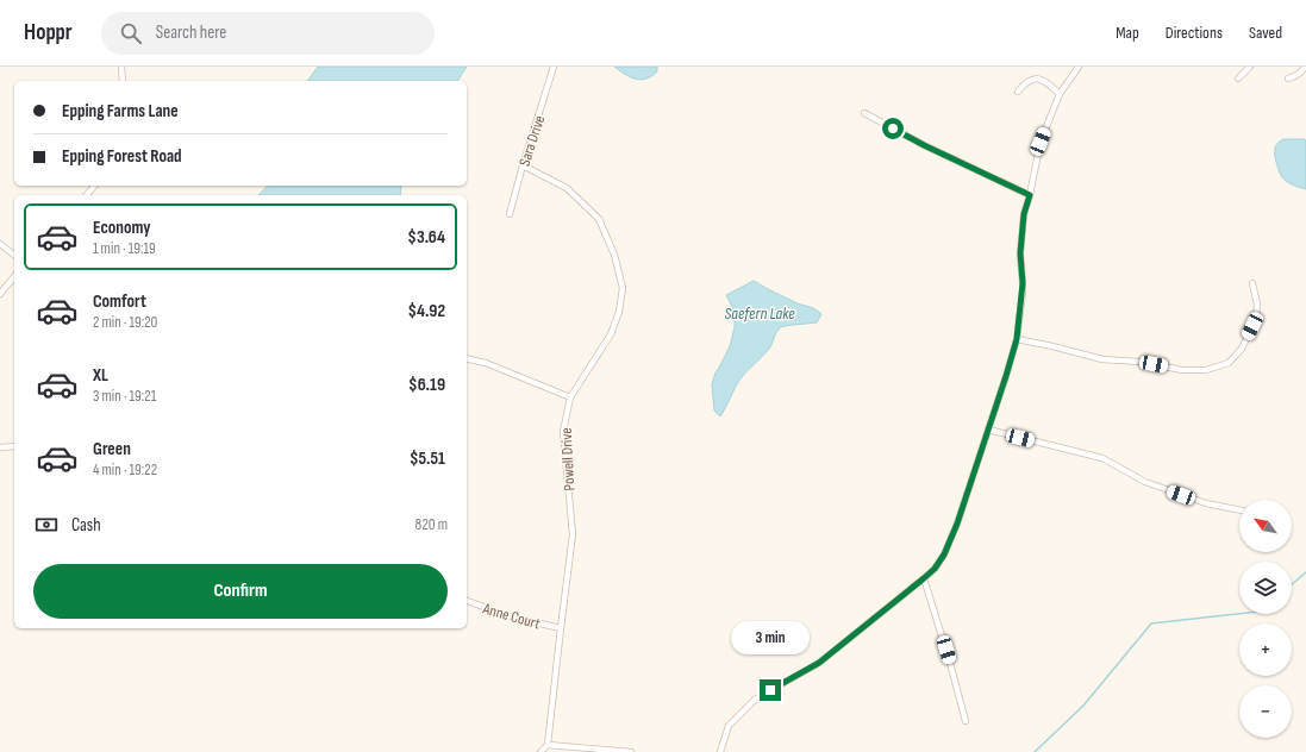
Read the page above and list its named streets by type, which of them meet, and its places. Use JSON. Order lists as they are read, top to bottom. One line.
{"streets":{"street":["Sara Drive","Powell Drive","Anne Court"]},"crossings":[["Sara Drive","Powell Drive"],["Powell Drive","Anne Court"]],"water":["Saefern Lake"],"north":"top left","page":{"header":"Hoppr","search":"Search here","nav":["Map","Directions","Saved"],"banner":["Epping Farms Lane","Epping Forest Road"],"list":[{"name":"Economy","note":"1 min · 19:19","value":"$3.64"},{"name":"Comfort","note":"2 min · 19:20","value":"$4.92"},{"name":"XL","note":"3 min · 19:21","value":"$6.19"},{"name":"Green","note":"4 min · 19:22","value":"$5.51"}],"pay":["Cash","820 m"],"map_buttons":["+","−"],"buttons":"Confirm","bubble":"3 min"}}
